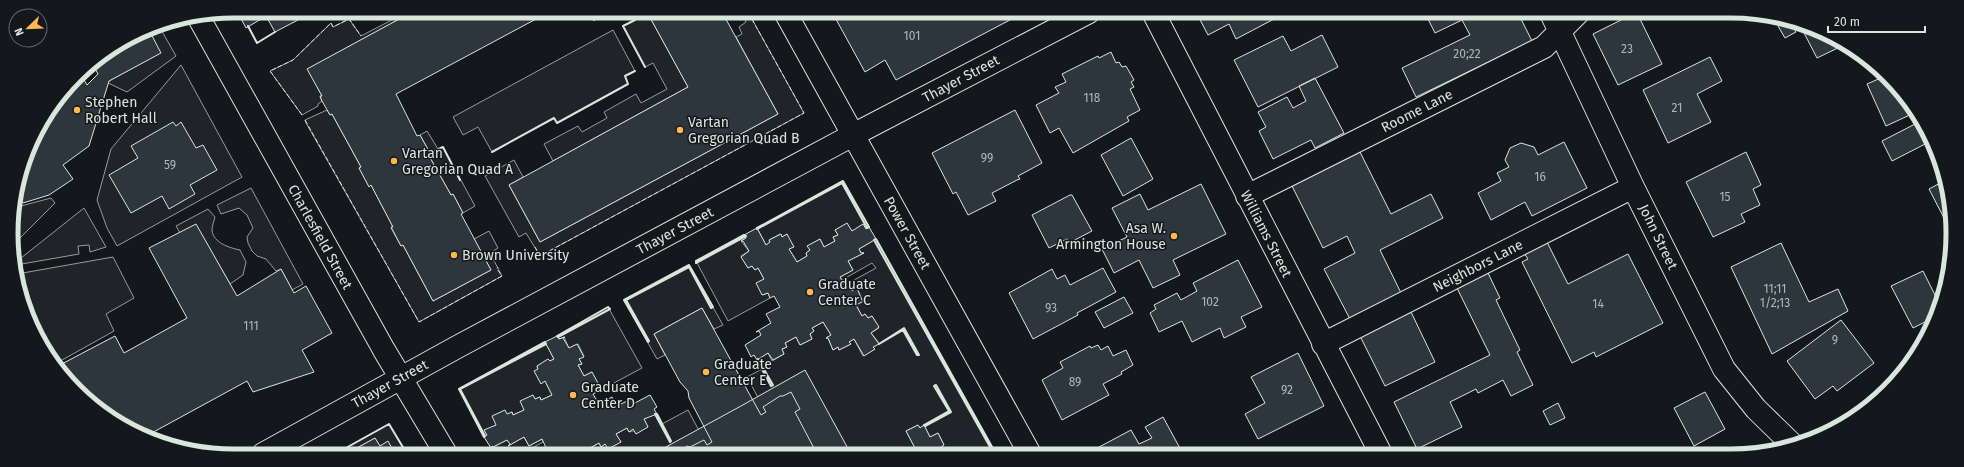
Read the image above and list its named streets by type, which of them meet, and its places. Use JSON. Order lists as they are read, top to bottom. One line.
{"streets":{"street":["Thayer Street","Roome Lane","Power Street","Williams Street","Charlesfield Street","John Street","Neighbors Lane"]},"crossings":[["Thayer Street","Power Street"],["Thayer Street","Charlesfield Street"],["Roome Lane","Williams Street"],["Roome Lane","John Street"],["Williams Street","Neighbors Lane"],["John Street","Neighbors Lane"]],"places":["Stephen Robert Hall","Vartan Gregorian Quad B","Vartan Gregorian Quad A","Asa W. Armington House","Brown University","Graduate Center C","Graduate Center E","Graduate Center D"],"house_numbers":["101","23","20;22","118","21","99","59","16","15","11;11 1/2;13","102","14","93","111","9","89","92"],"scale_bar":"20 m","north":"bottom left"}
